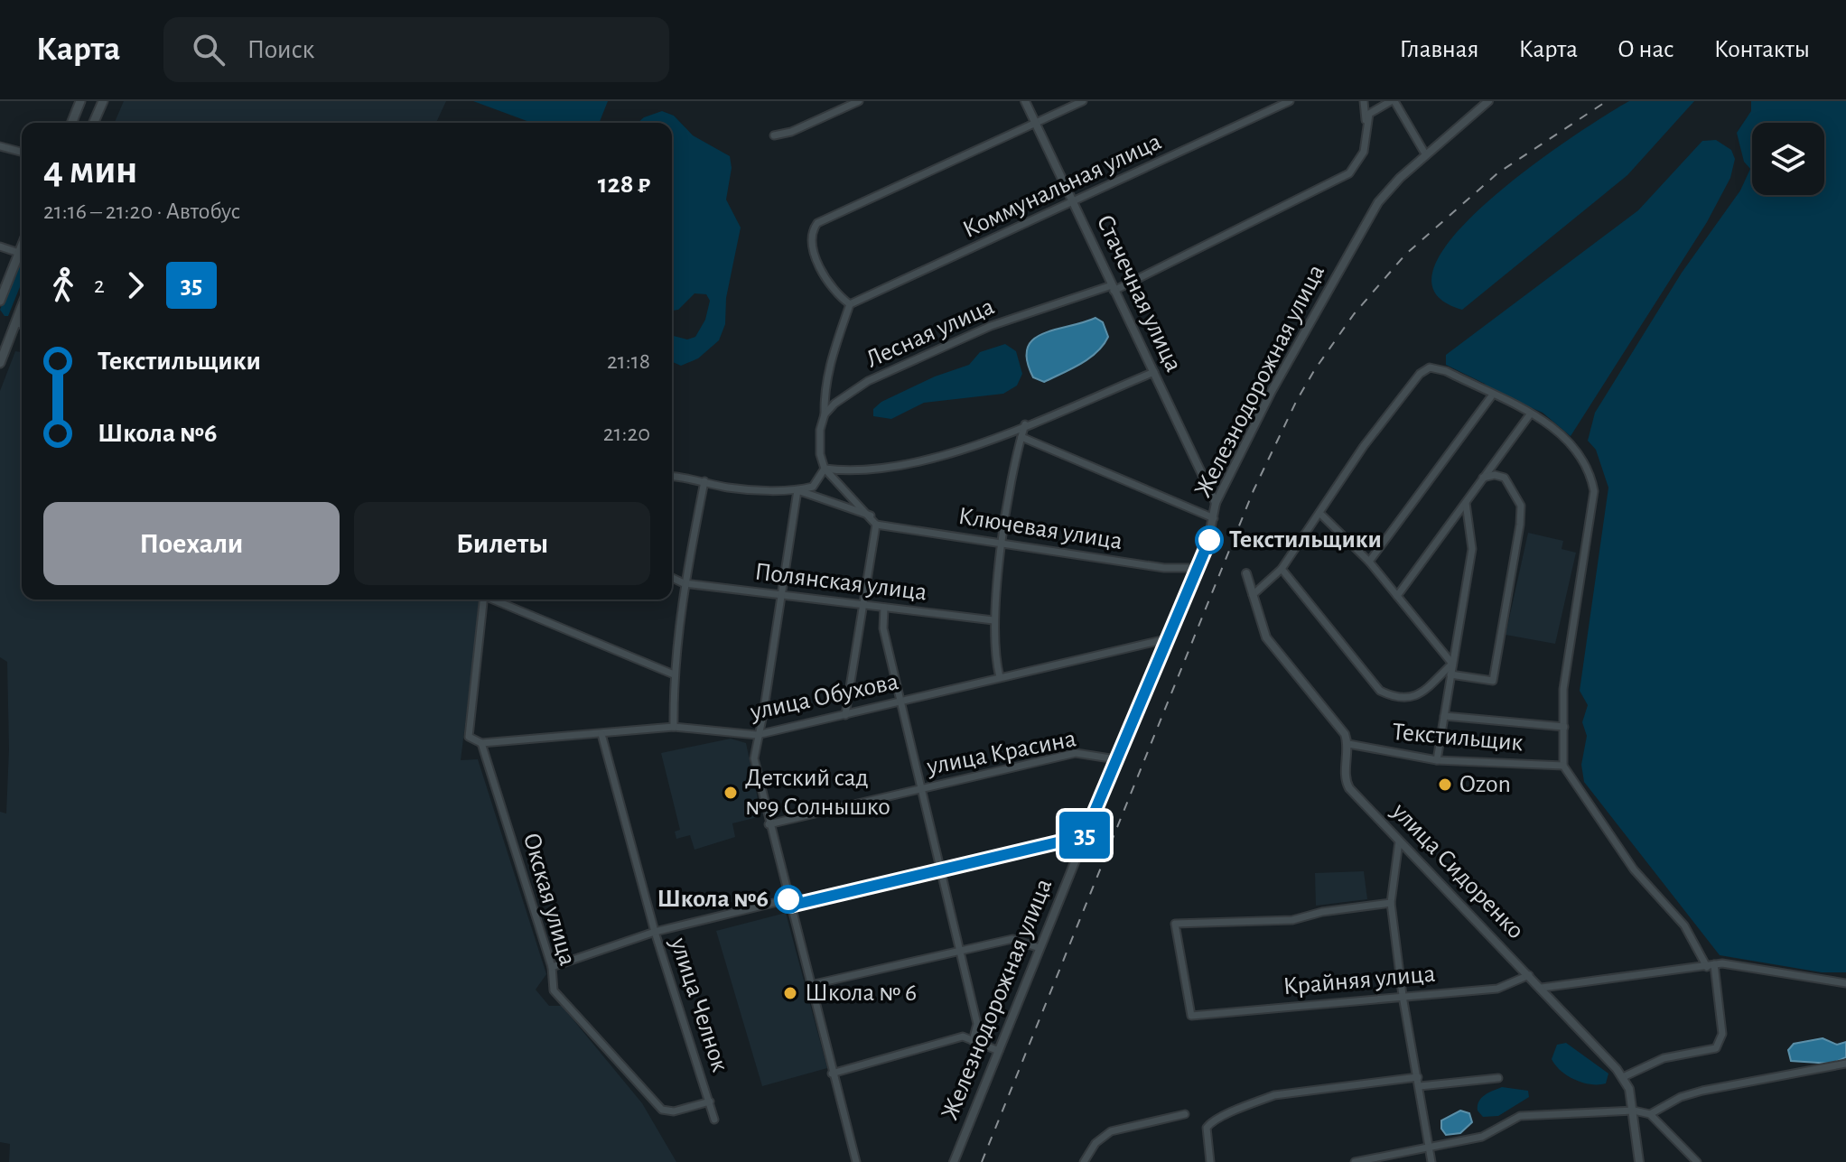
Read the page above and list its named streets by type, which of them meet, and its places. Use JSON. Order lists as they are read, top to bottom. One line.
{"streets":{"street":["Коммунальная улица","Стачечная улица","Лесная улица","Железнодорожная улица","Ключевая улица","Полянская улица","улица Обухова","Текстильщик","улица Красина","улица Сидоренко","Окская улица","Крайняя улица","улица Челнок"]},"crossings":[["Коммунальная улица","Стачечная улица"],["Стачечная улица","Лесная улица"],["Стачечная улица","Железнодорожная улица"],["Железнодорожная улица","Ключевая улица"],["Железнодорожная улица","улица Обухова"],["Железнодорожная улица","улица Красина"],["улица Обухова","Окская улица"],["улица Обухова","улица Челнок"],["Текстильщик","улица Сидоренко"],["улица Сидоренко","Крайняя улица"],["Окская улица","улица Челнок"]],"places":["Текстильщики","Ozon","Детский сад №9 Солнышко","Школа №6","Школа № 6"],"lines":["bus line 35"],"page":{"header":"Карта","search":"Поиск","nav":["Главная","Карта","О нас","Контакты"],"on_map":"35","heading":["4 мин","21:16 – 21:20 · Автобус","128 ₽"],"legs":["2","35"],"list":[{"name":"Текстильщики","value":"21:18"},{"name":"Школа №6","value":"21:20"}],"buttons":["Поехали","Билеты"]}}
